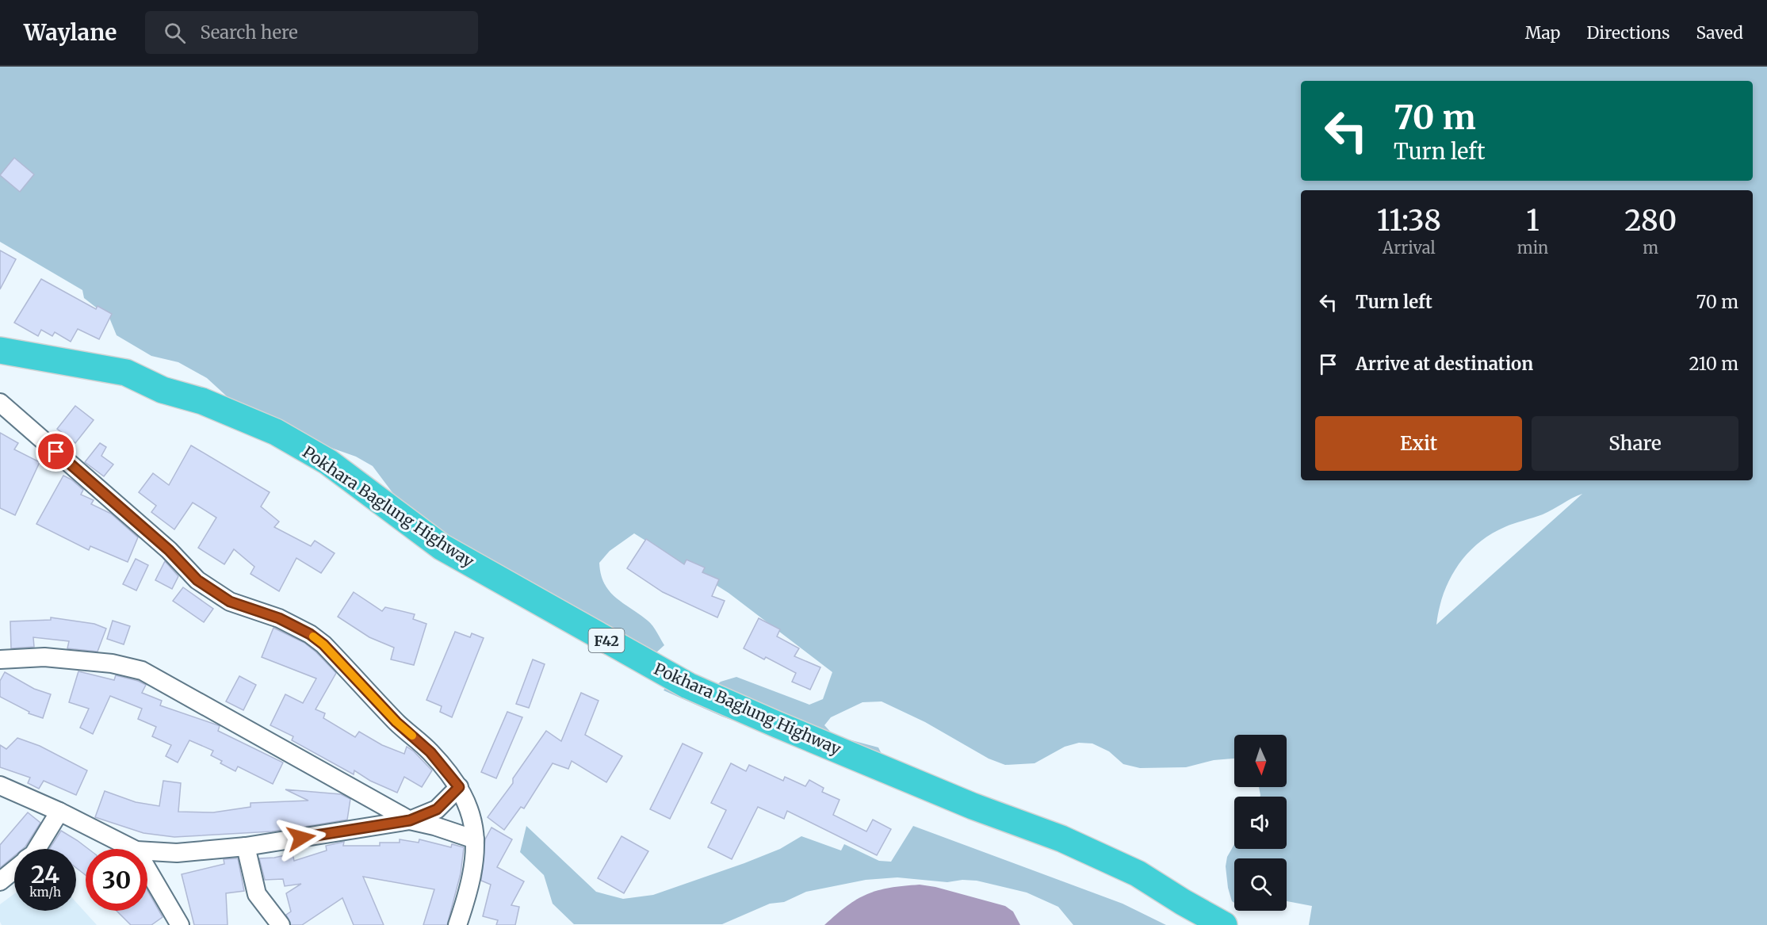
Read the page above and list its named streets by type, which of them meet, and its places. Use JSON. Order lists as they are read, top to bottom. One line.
{"streets":{"highway":["Pokhara Baglung Highway","F42"]},"north":"bottom","page":{"header":"Waylane","search":"Search here","nav":["Map","Directions","Saved"],"turn":["70 m","Turn left"],"eta":["11:38","Arrival","1","min","280","m"],"list":[{"name":"Turn left","value":"70 m"},{"name":"Arrive at destination","value":"210 m"}],"buttons":["Exit","Share"],"speed":"24 km/h","limit":"30"}}
